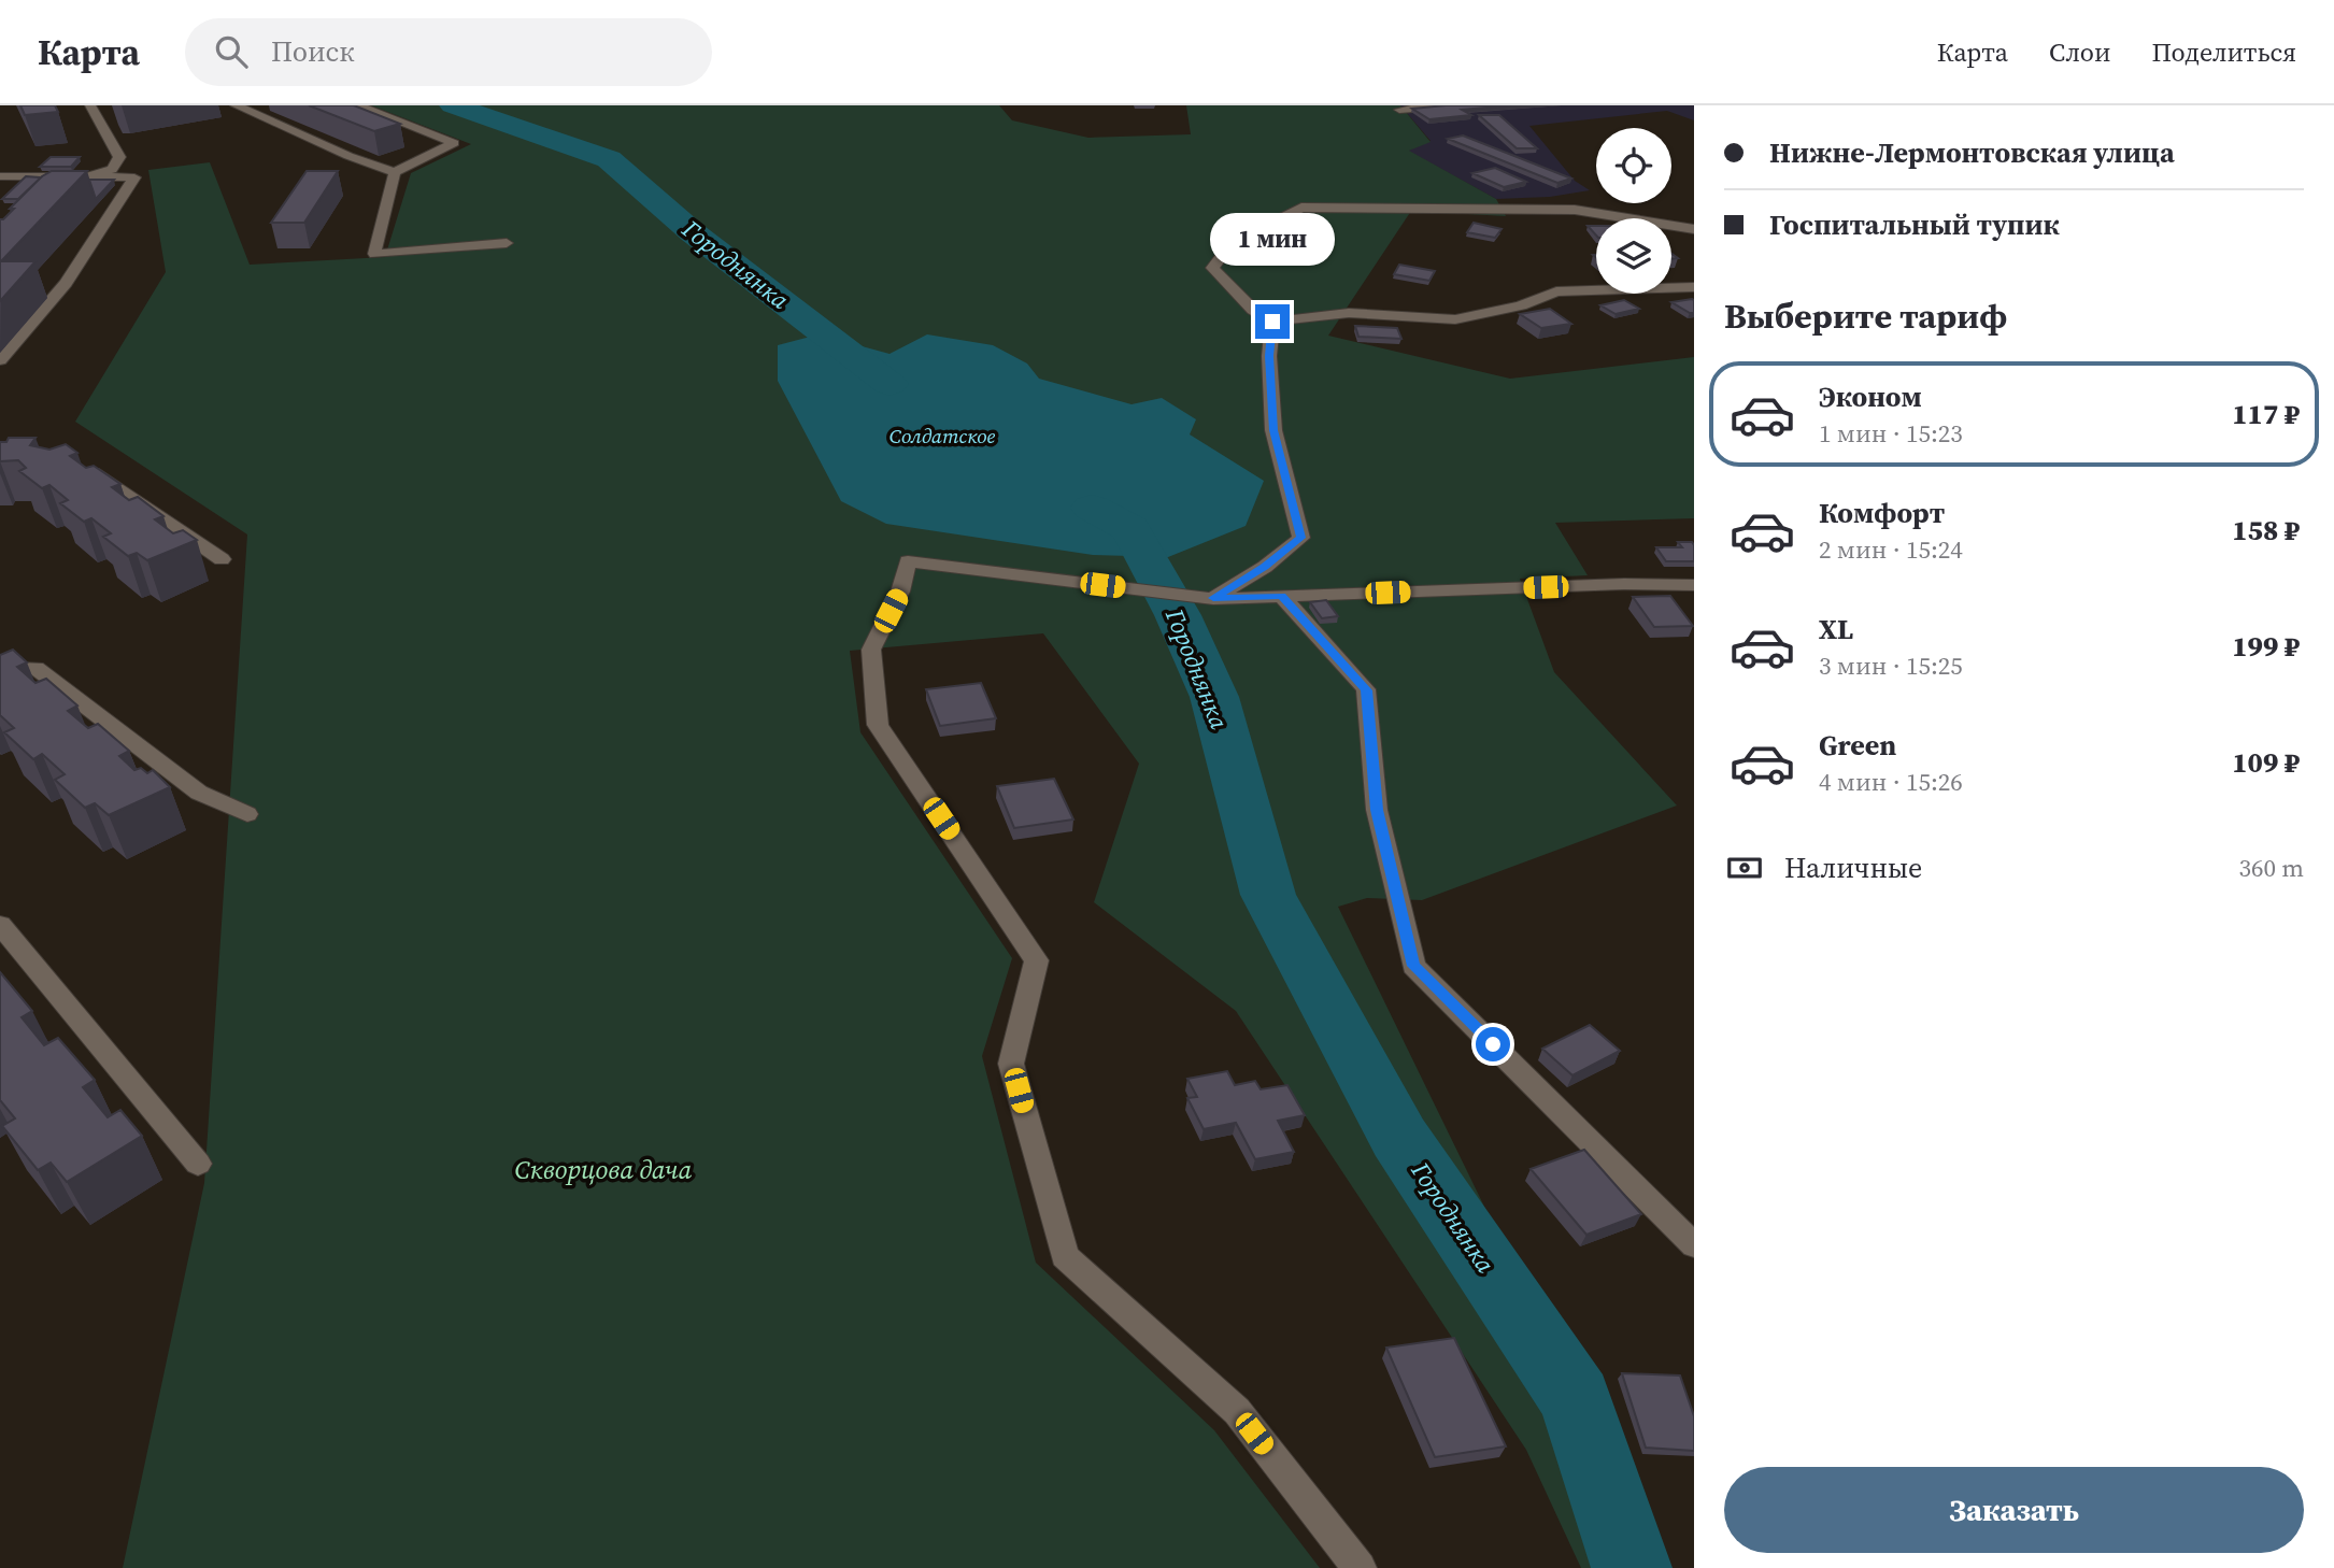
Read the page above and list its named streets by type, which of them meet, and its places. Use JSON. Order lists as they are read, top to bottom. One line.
{"water":["Городнянка","Солдатское"],"parks":["Скворцова дача"],"page":{"header":"Карта","search":"Поиск","nav":["Карта","Слои","Поделиться"],"banner":["Нижне-Лермонтовская улица","Госпитальный тупик"],"bubble":"1 мин","heading":"Выберите тариф","list":[{"name":"Эконом","note":"1 мин · 15:23","value":"117 ₽"},{"name":"Комфорт","note":"2 мин · 15:24","value":"158 ₽"},{"name":"XL","note":"3 мин · 15:25","value":"199 ₽"},{"name":"Green","note":"4 мин · 15:26","value":"109 ₽"}],"pay":["Наличные","360 m"],"buttons":"Заказать"}}
